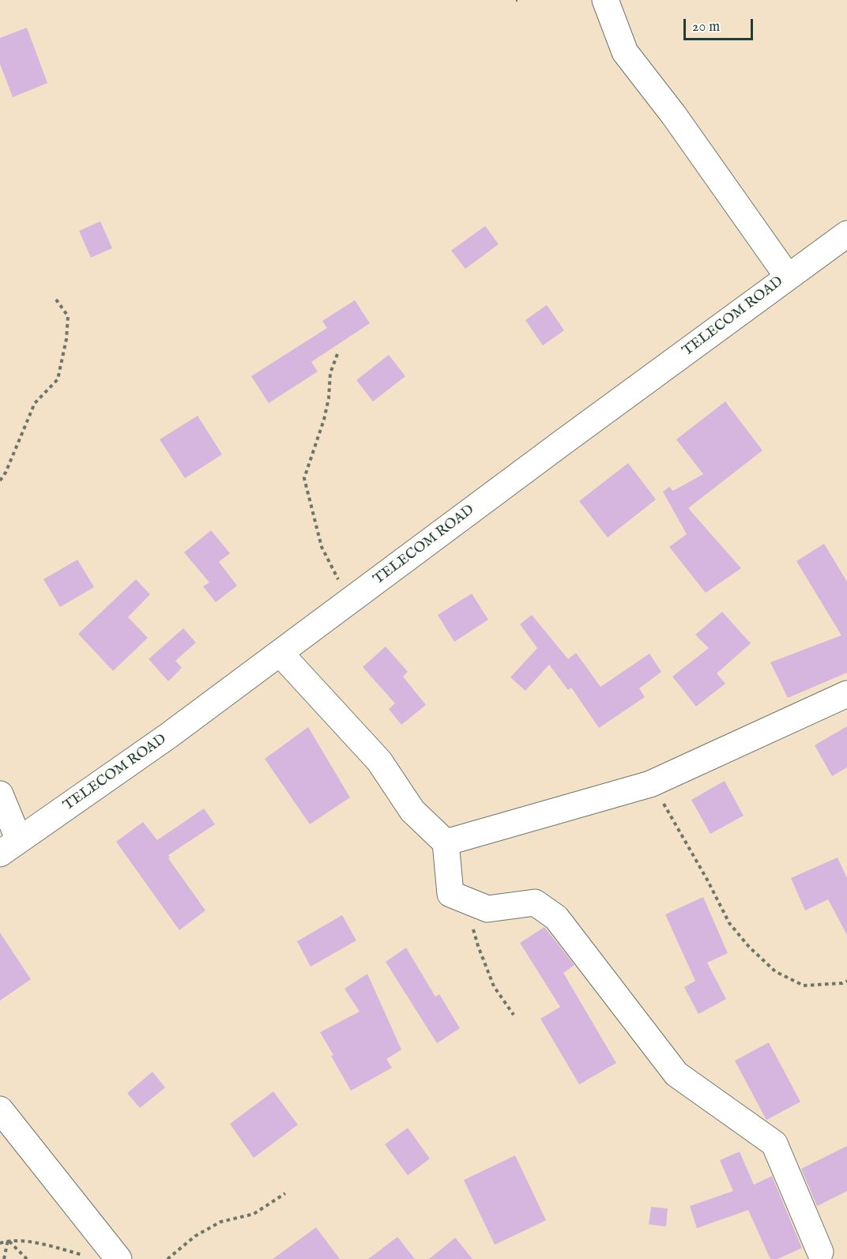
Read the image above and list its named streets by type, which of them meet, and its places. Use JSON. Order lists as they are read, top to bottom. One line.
{"streets":{"street":["TELECOM ROAD"]},"scale_bar":"20 m"}
